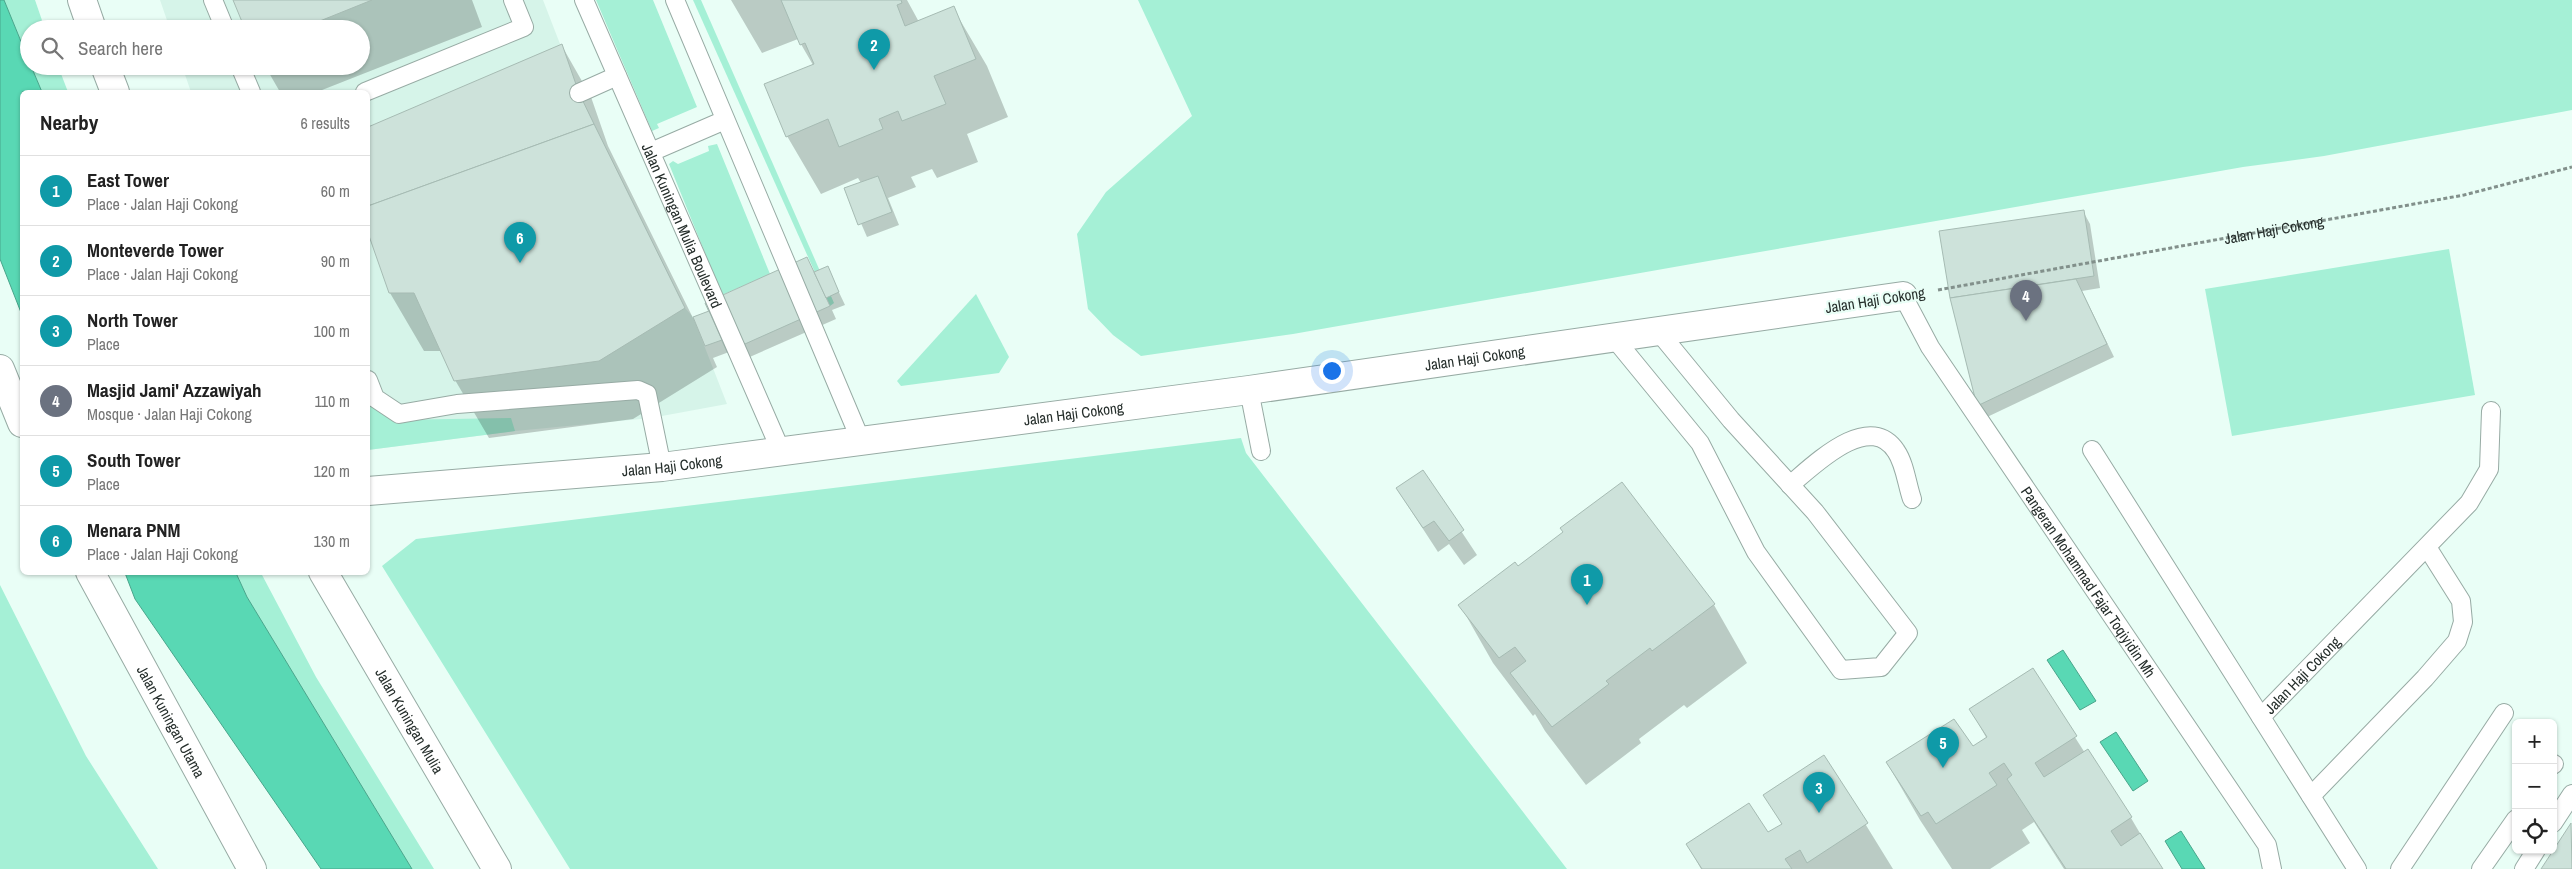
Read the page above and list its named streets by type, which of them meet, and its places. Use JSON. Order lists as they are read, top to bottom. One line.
{"streets":{"street":["Jalan Haji Cokong","Jalan Kuningan Utama","Jalan Kuningan Mulia"],"lane":["Jalan Kuningan Mulia Boulevard","Pangeran Mohammad Fajar Toqiyidin Mh"]},"crossings":[["Jalan Kuningan Mulia Boulevard","Jalan Haji Cokong"],["Jalan Haji Cokong","Pangeran Mohammad Fajar Toqiyidin Mh"]],"page":{"search":"Search here","pins":["2","6","4","1","5","3"],"heading":["Nearby","6 results"],"list":[{"mark":"1","name":"East Tower","note":"Place · Jalan Haji Cokong","value":"60 m"},{"mark":"2","name":"Monteverde Tower","note":"Place · Jalan Haji Cokong","value":"90 m"},{"mark":"3","name":"North Tower","note":"Place","value":"100 m"},{"mark":"4","name":"Masjid Jami' Azzawiyah","note":"Mosque · Jalan Haji Cokong","value":"110 m"},{"mark":"5","name":"South Tower","note":"Place","value":"120 m"},{"mark":"6","name":"Menara PNM","note":"Place · Jalan Haji Cokong","value":"130 m"}],"map_buttons":["+","−"]}}
